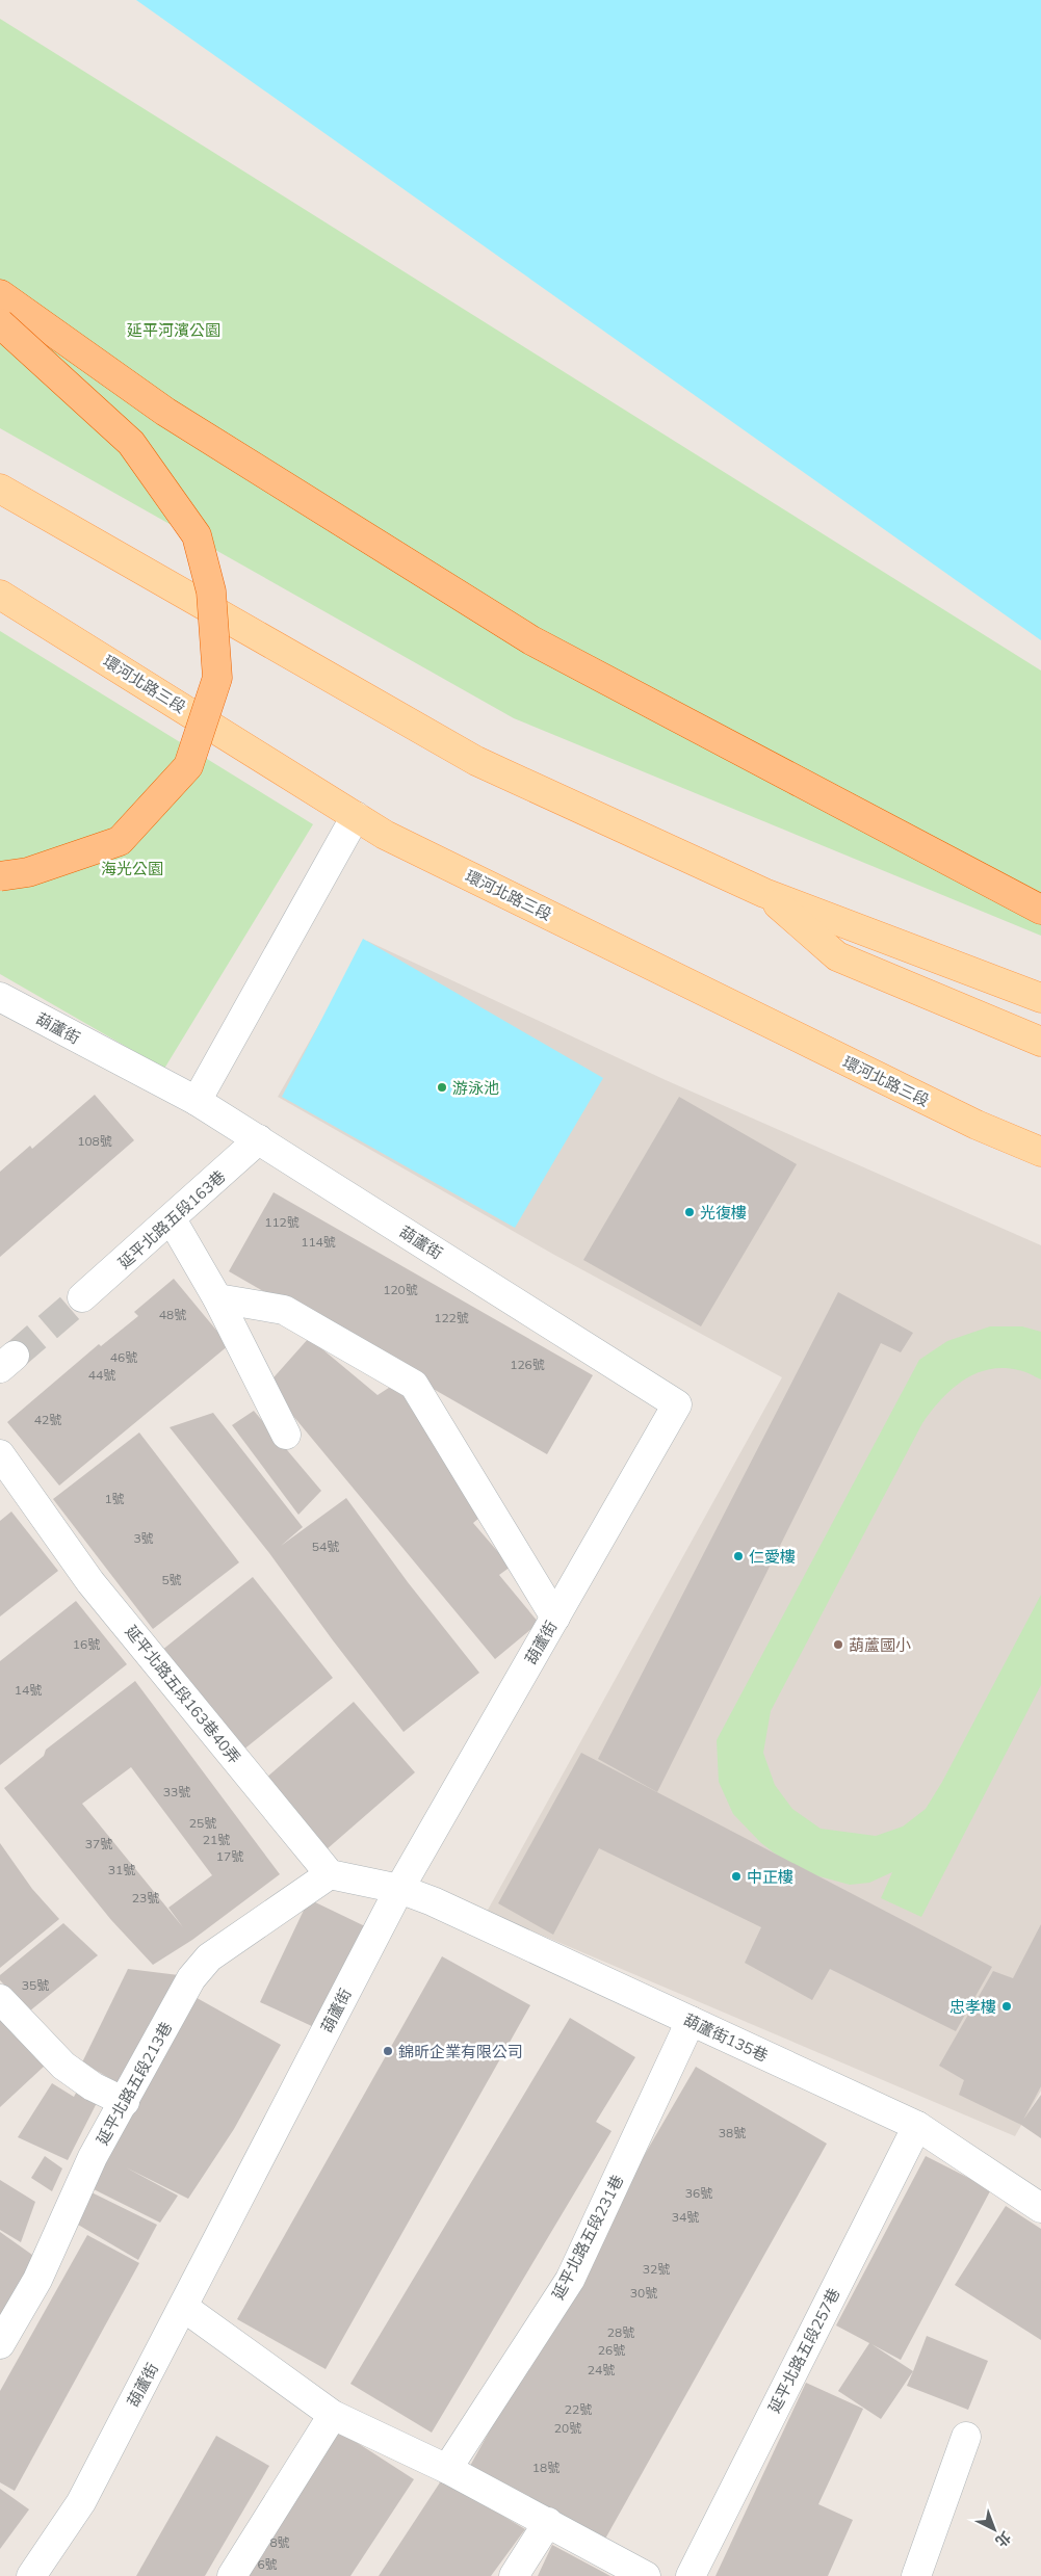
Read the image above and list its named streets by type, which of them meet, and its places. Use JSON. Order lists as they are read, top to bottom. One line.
{"streets":{"main road":["環河北路三段"],"street":["葫蘆街","延平北路五段163巷","延平北路五段163巷40弄","葫蘆街135巷","延平北路五段213巷","延平北路五段231巷","延平北路五段257巷"]},"crossings":[["葫蘆街","延平北路五段163巷"],["葫蘆街","葫蘆街135巷"],["延平北路五段163巷40弄","延平北路五段213巷"],["葫蘆街135巷","延平北路五段231巷"],["葫蘆街135巷","延平北路五段257巷"]],"parks":["延平河濱公園","海光公園"],"places":["游泳池","光復樓","仁愛樓","葫蘆國小","中正樓","忠孝樓","錦昕企業有限公司"],"house_numbers":["108號","112號","114號","120號","48號","122號","46號","126號","44號","42號","1號","3號","54號","5號","16號","14號","33號","25號","21號","37號","17號","31號","23號","35號","38號","36號","34號","32號","30號","28號","26號","24號","22號","20號","18號","8號","6號"],"north":"bottom right"}
